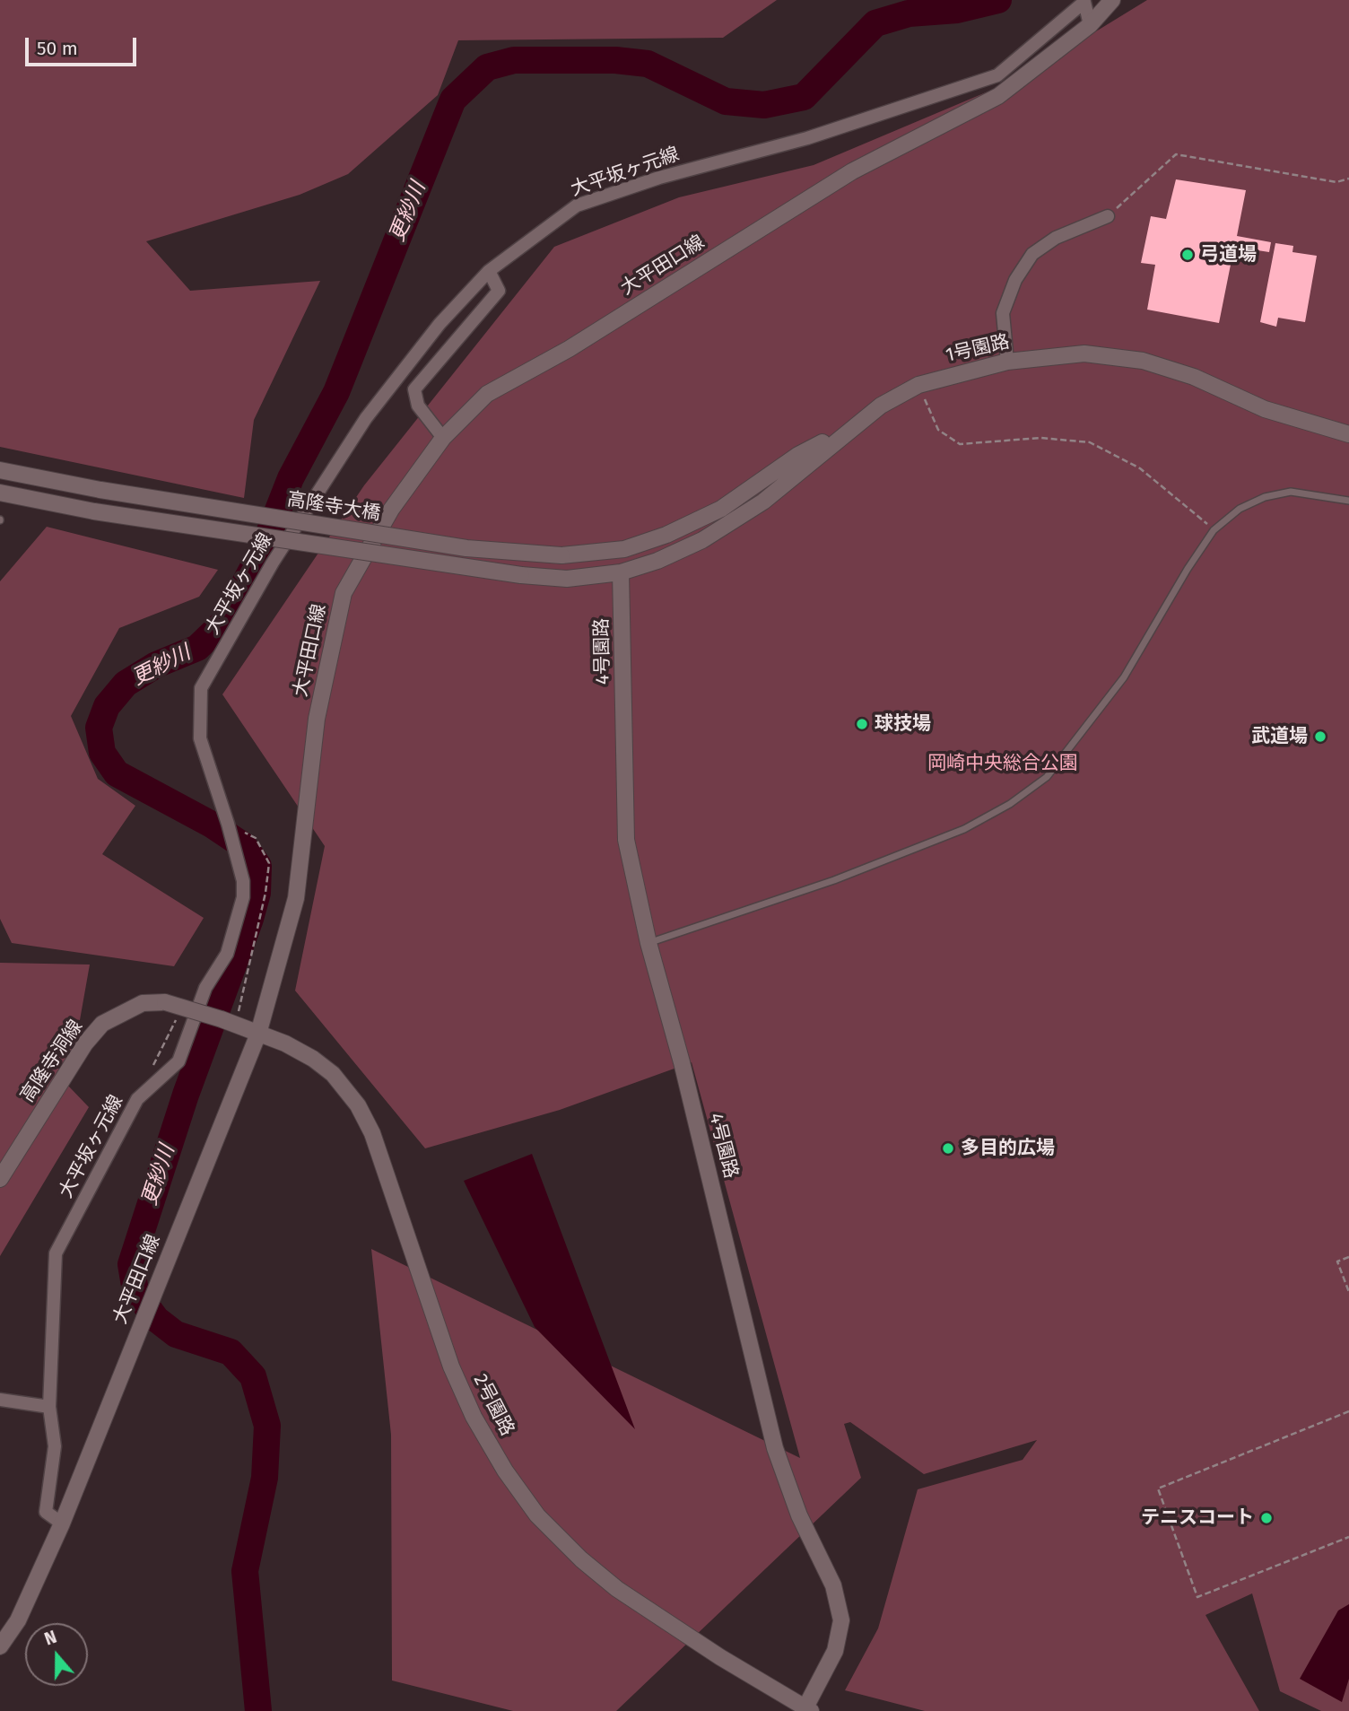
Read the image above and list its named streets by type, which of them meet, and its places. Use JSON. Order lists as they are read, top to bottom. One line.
{"streets":{"street":["大平坂ヶ元線","大平田口線","1号園路","高隆寺大橋","4号園路","高隆寺洞線","2号園路"]},"crossings":[["大平坂ヶ元線","大平田口線"],["大平田口線","2号園路"],["1号園路","高隆寺大橋"],["1号園路","4号園路"],["4号園路","2号園路"],["高隆寺洞線","2号園路"]],"water":["更紗川"],"parks":["岡崎中央総合公園"],"places":["弓道場","球技場","武道場","多目的広場","テニスコート"],"scale_bar":"50 m","north":"top"}
